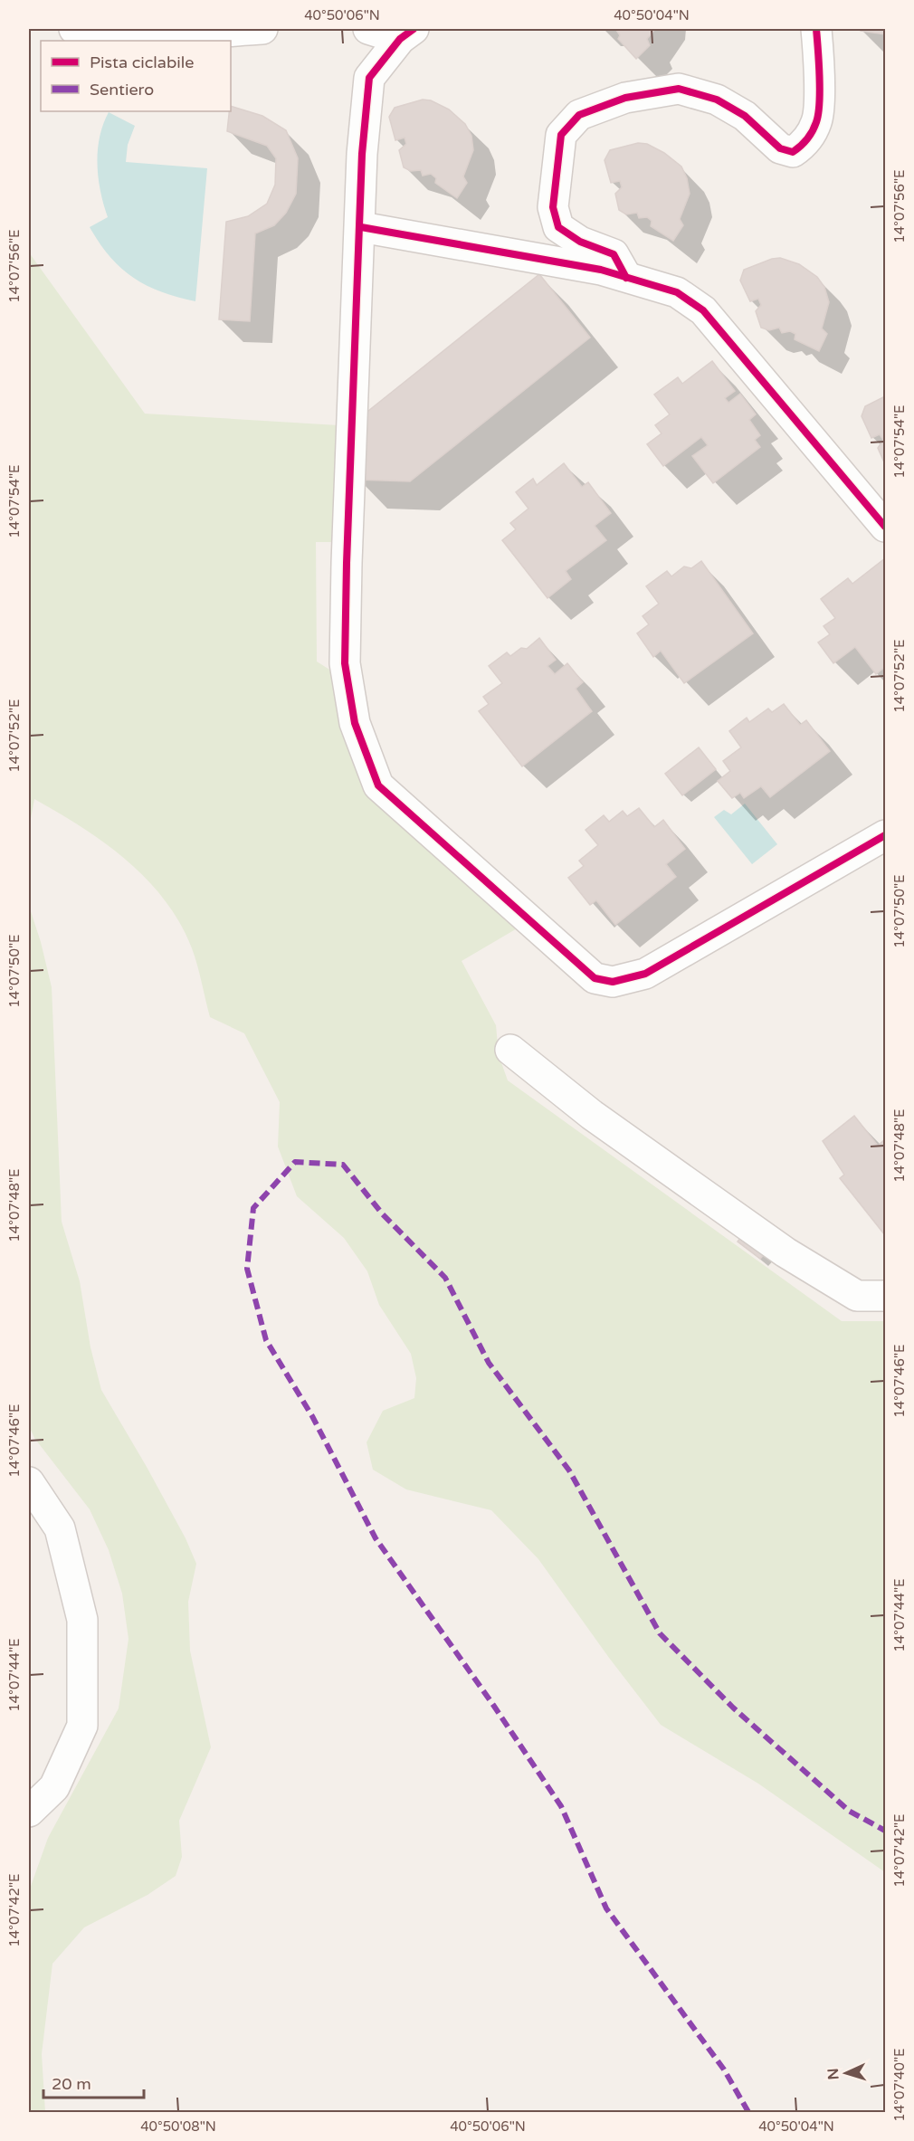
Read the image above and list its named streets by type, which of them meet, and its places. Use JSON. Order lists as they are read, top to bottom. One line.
{"legend":["Pista ciclabile","Sentiero"],"scale_bar":"20 m","north":"left","coordinates":["40°50'06\"N","40°50'04\"N","14°07'56\"E","14°07'54\"E","14°07'52\"E","14°07'50\"E","14°07'48\"E","14°07'46\"E","14°07'44\"E","14°07'42\"E","14°07'40\"E","40°50'08\"N"]}
